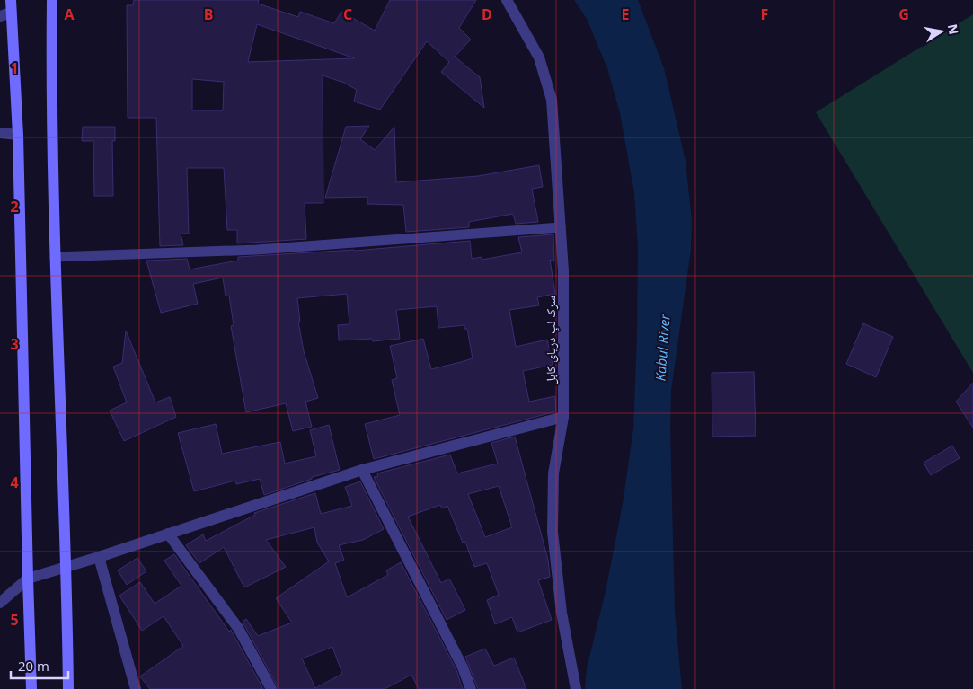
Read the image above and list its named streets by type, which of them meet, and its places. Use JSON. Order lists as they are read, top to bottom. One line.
{"streets":{"street":["سرک لبِ دریای کابل"]},"water":["Kabul River"],"scale_bar":"20 m","north":"right","grid":{"columns":["A","B","C","D","E","F","G"],"rows":["1","2","3","4","5"]}}
